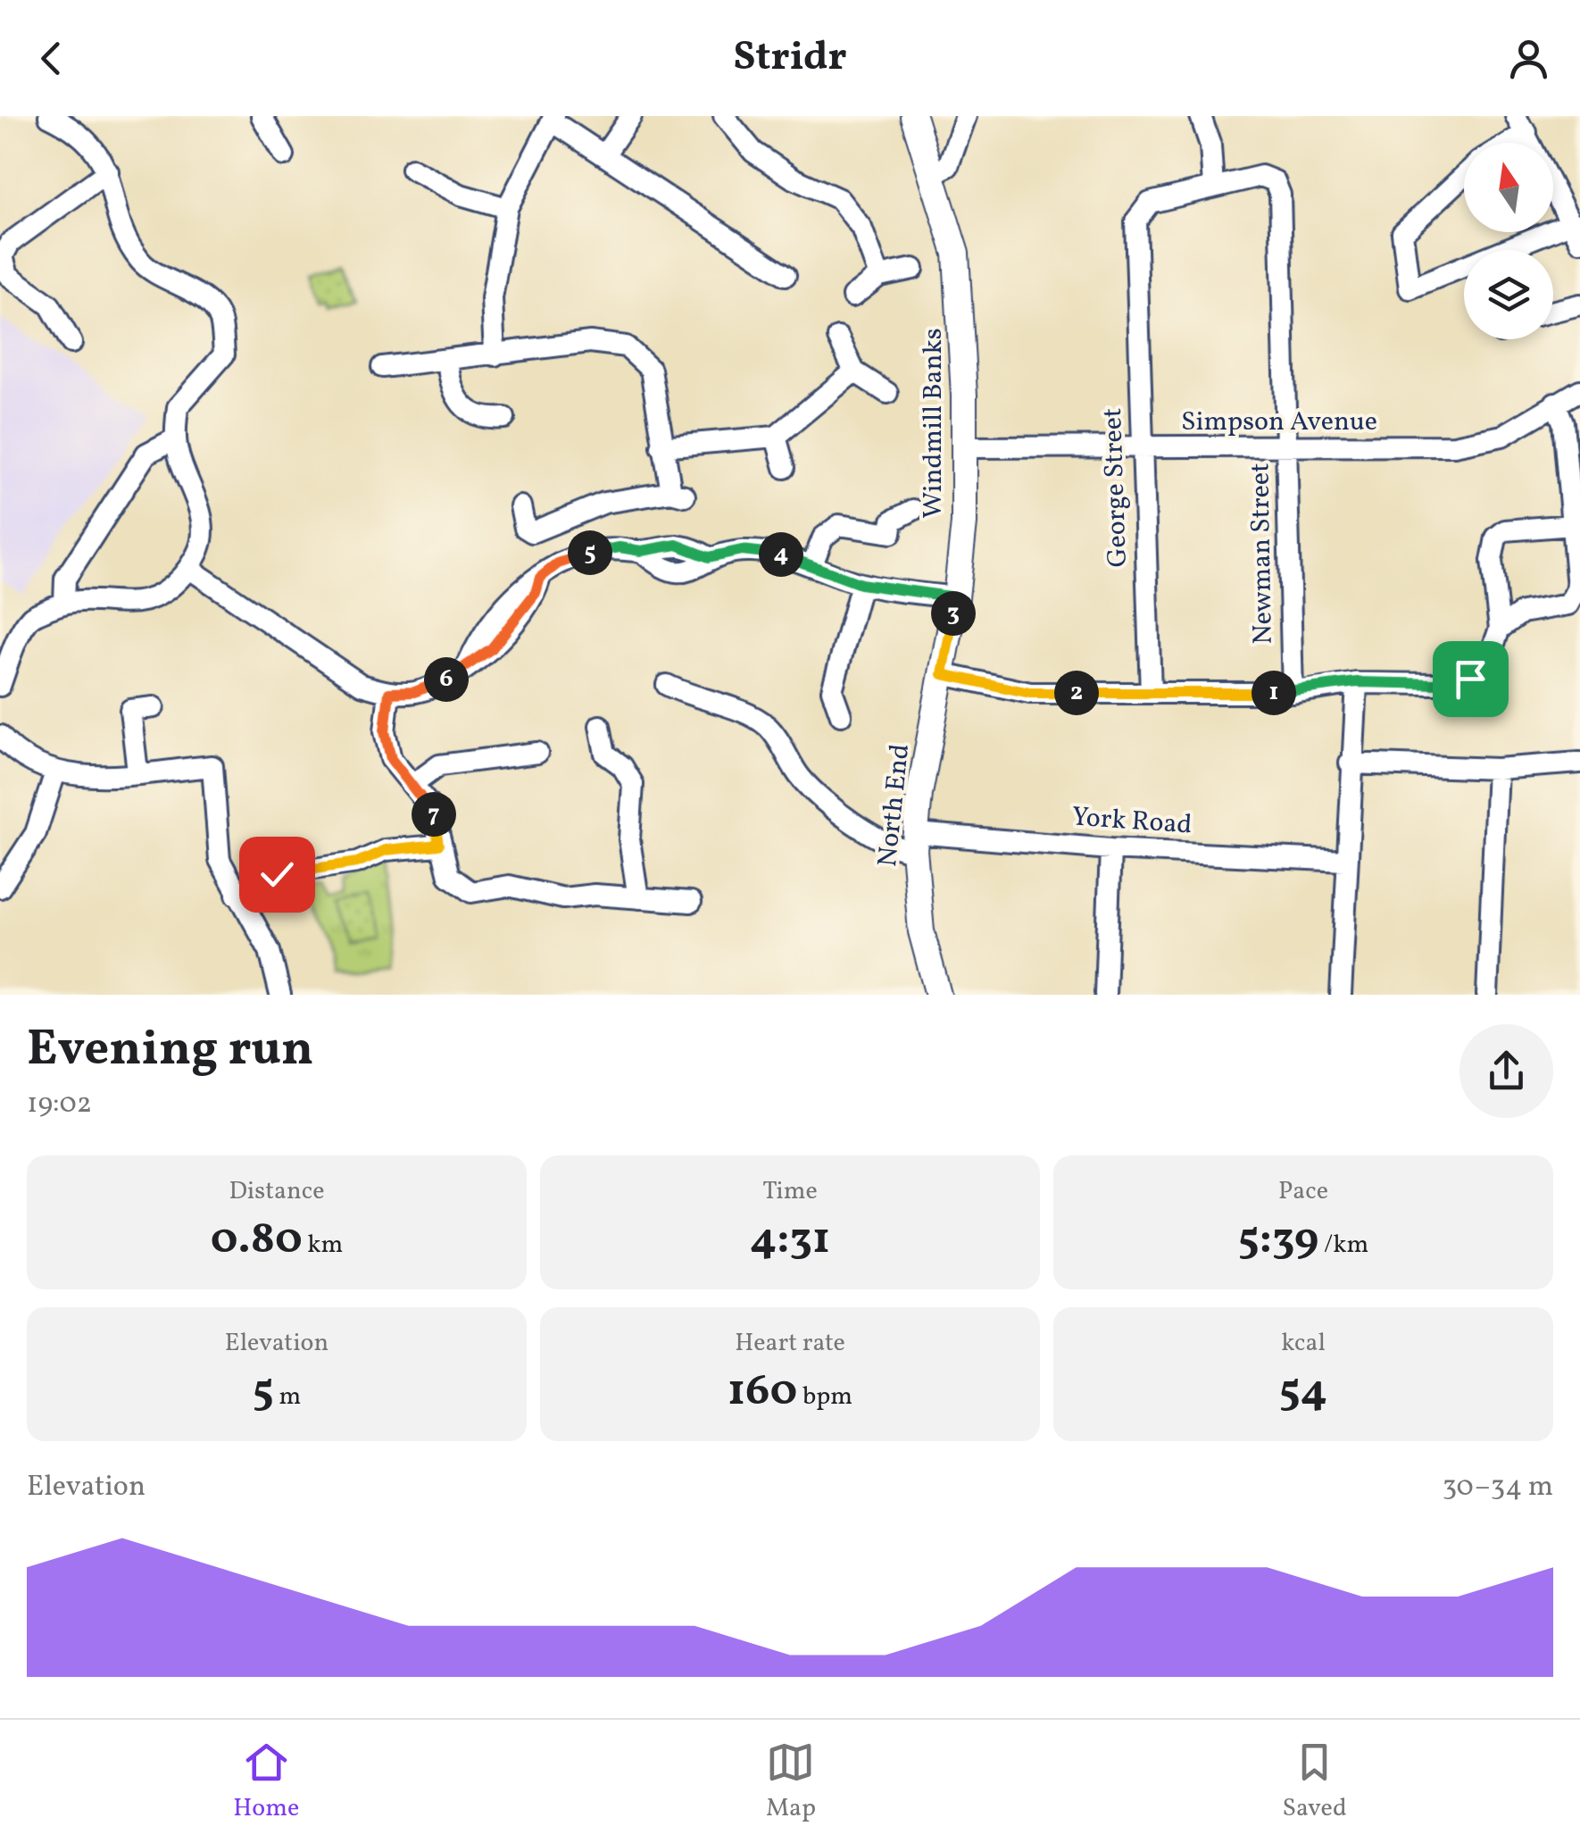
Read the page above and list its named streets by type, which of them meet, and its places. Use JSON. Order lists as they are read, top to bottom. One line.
{"streets":{"main road":["Windmill Banks","North End"],"street":["Simpson Avenue","George Street","Newman Street","York Road"]},"crossings":[["Simpson Avenue","Windmill Banks"],["Simpson Avenue","George Street"],["Simpson Avenue","Newman Street"],["Windmill Banks","North End"],["George Street","Newman Street"],["North End","York Road"]],"north":"top","page":{"header":"Stridr","pins":["5","4","3","6","1","2","7"],"heading":["Evening run","19:02"],"stats":[["Distance","0.80 km"],["Time","4:31"],["Pace","5:39 /km"],["Elevation","5 m"],["Heart rate","160 bpm"],["kcal","54"]],"chart":["Elevation","30–34 m"],"tabs":["Home","Map","Saved"]}}
